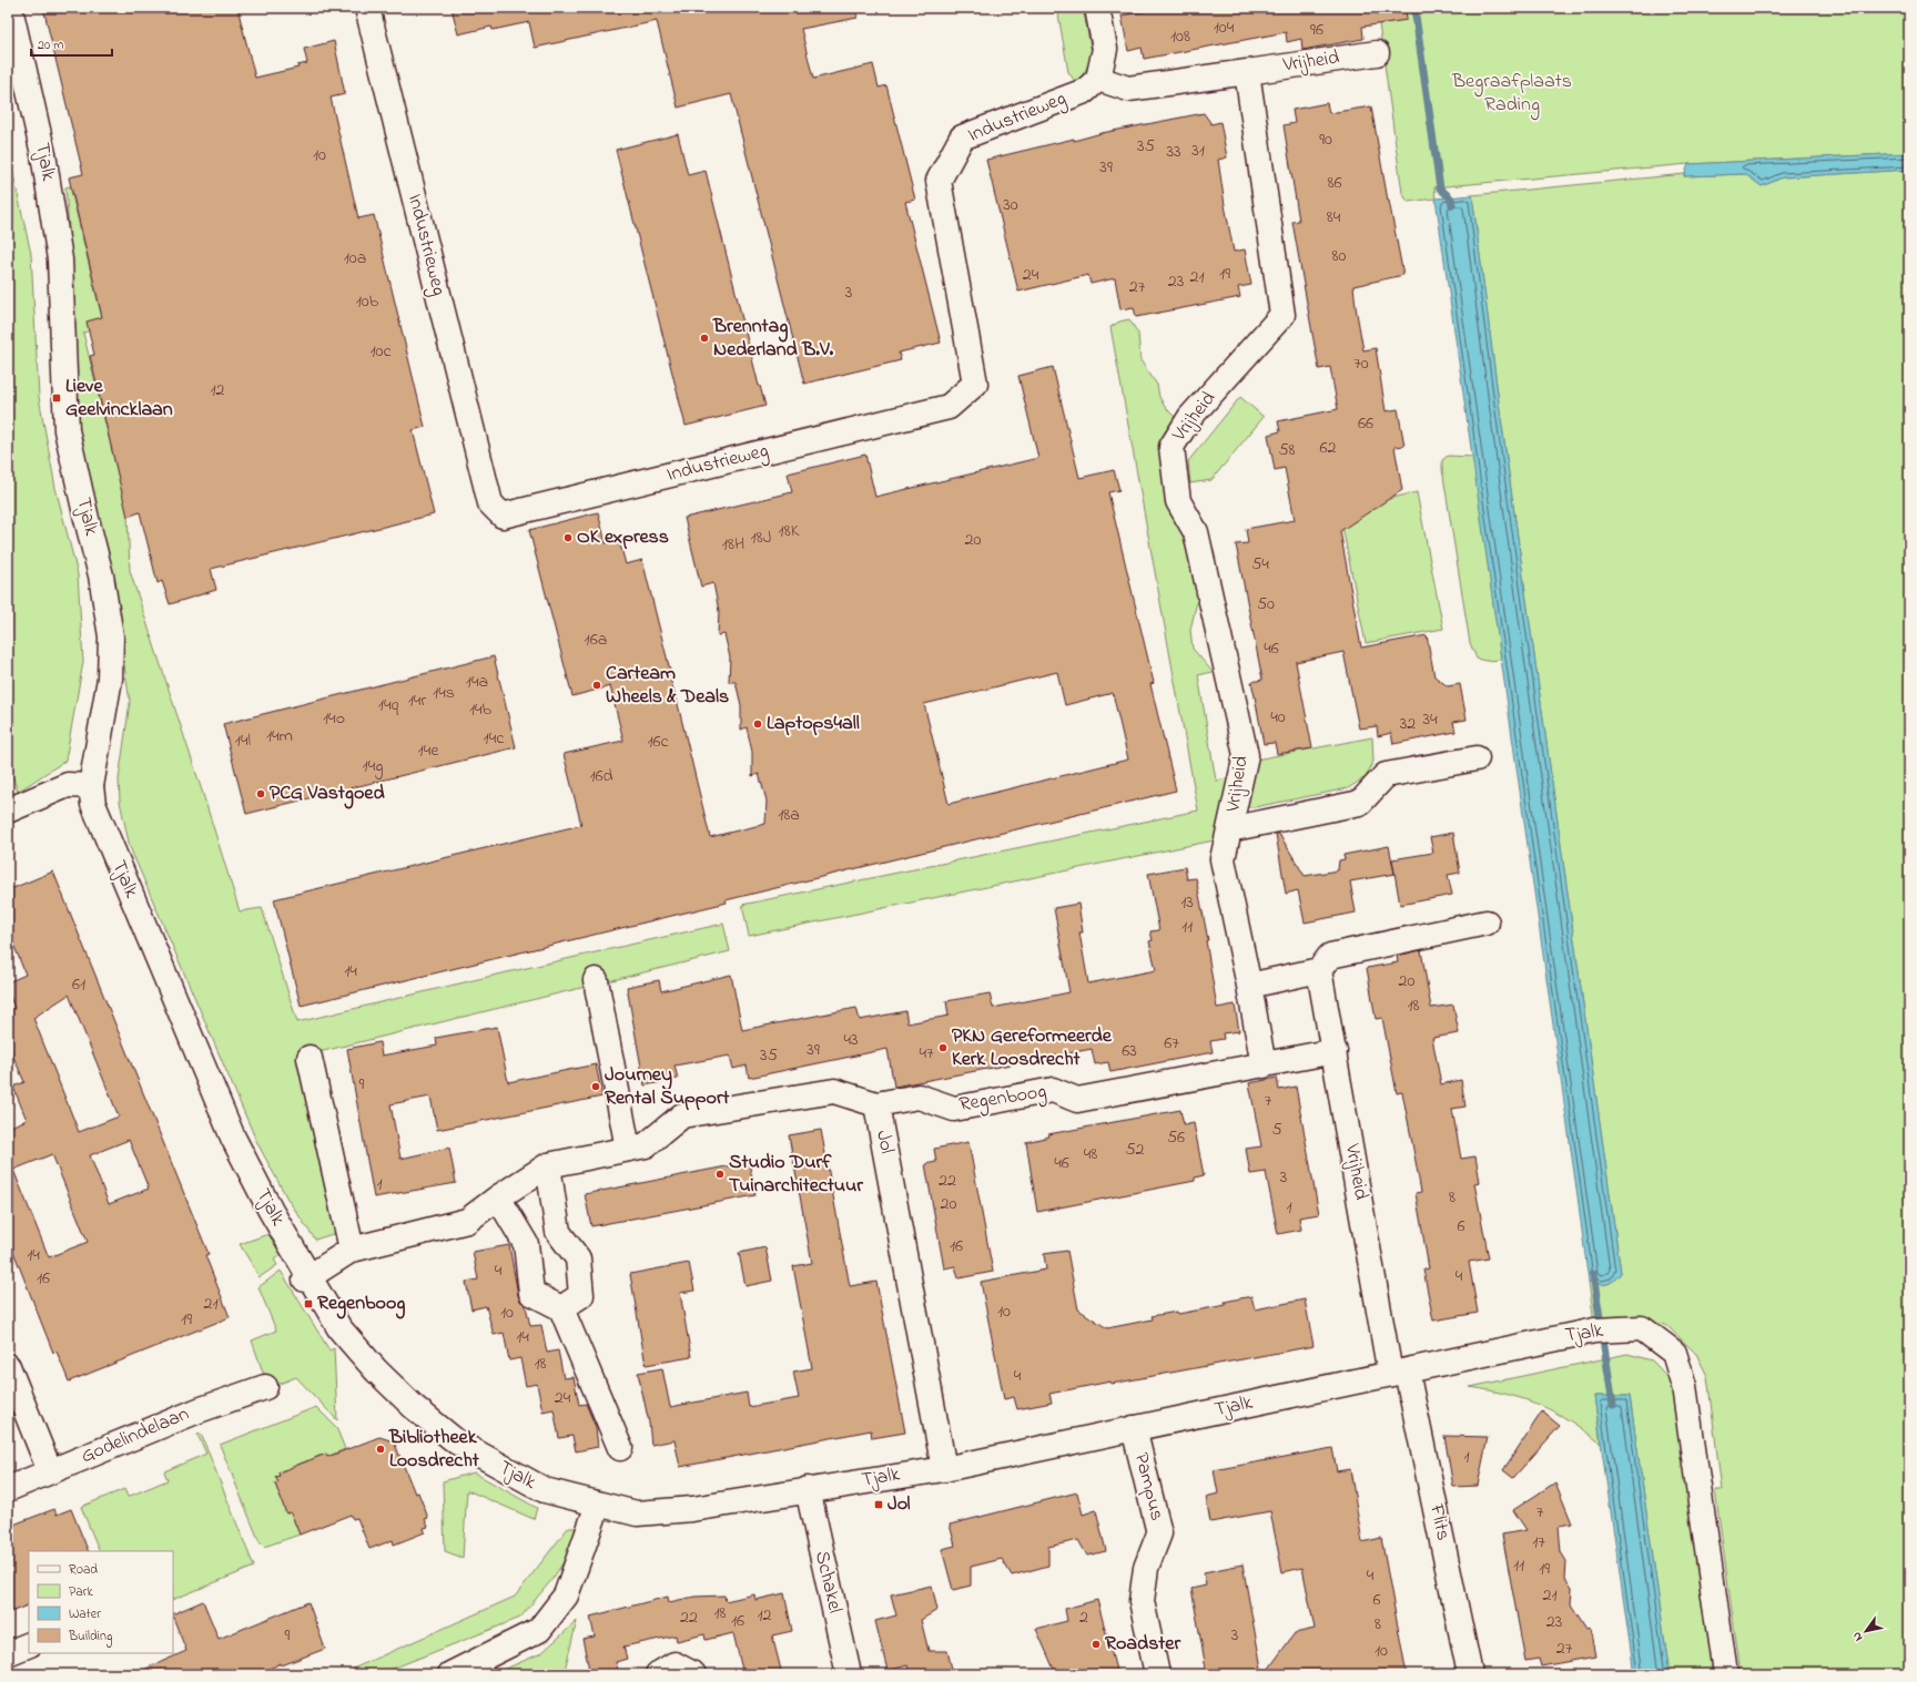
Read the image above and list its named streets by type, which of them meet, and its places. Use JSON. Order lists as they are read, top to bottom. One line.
{"streets":{"street":["Vrijheid","Industrieweg","Tjalk","Regenboog","Jol","Godelindelaan","Pampus","Flits","Schakel"]},"crossings":[["Vrijheid","Industrieweg"],["Vrijheid","Tjalk"],["Vrijheid","Regenboog"],["Vrijheid","Flits"],["Tjalk","Regenboog"],["Tjalk","Jol"],["Tjalk","Pampus"],["Tjalk","Flits"],["Tjalk","Schakel"],["Regenboog","Jol"]],"parks":["Begraafplaats Rading"],"places":{"other":["Brenntag Nederland B.V.","OK express","Carteam Wheels & Deals","Laptops4all","PCG Vastgoed","PKN Gereformeerde Kerk Loosdrecht","Journey Rental Support","Studio Durf Tuinarchitectuur","Bibliotheek Loosdrecht","Roadster"],"transit":["Lieve Geelvincklaan","Regenboog","Jol"]},"house_numbers":["104","96","108","90","35","31","33","10","39","86","30","84","80","10a","19","24","21","23","27","3","10b","10c","70","12","66","62","58","18K","18J","20","18H","54","50","16a","46","14a","14s","14r","14q","14b","40","14o","34","32","14m","14c","14l","16c","14e","14g","16d","18a","13","11","14","20","61","18","43","67","39","63","47","35","9","7","5","56","52","48","46","3","22","1","8","20","1","6","16","14","4","4","16","21","10","10","19","14","18","4","24","1","7","17","11","19","4","21","6","18","12","22","2","16","23","8","9","3","27","10"],"legend":["Road","Park","Water","Building"],"scale_bar":"20 m","north":"bottom left"}
